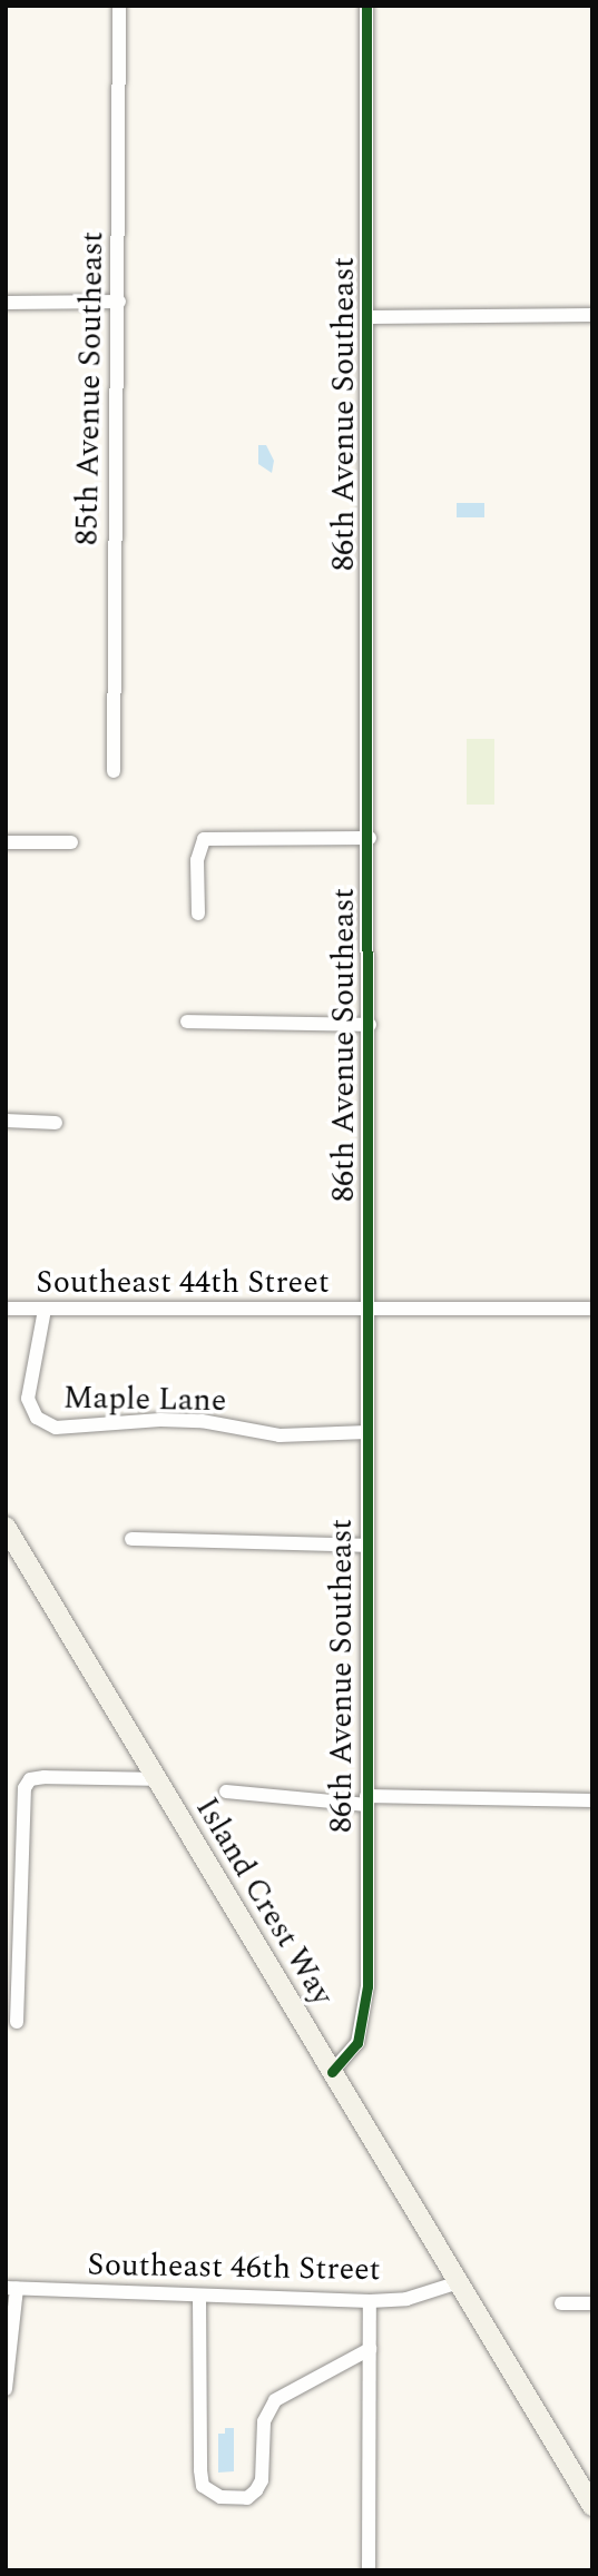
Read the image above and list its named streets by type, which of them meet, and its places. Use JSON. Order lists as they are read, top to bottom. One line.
{"streets":{"main road":["Island Crest Way"],"street":["85th Avenue Southeast","86th Avenue Southeast","Southeast 44th Street","Maple Lane","Southeast 46th Street"]},"crossings":[["86th Avenue Southeast","Southeast 44th Street"],["86th Avenue Southeast","Maple Lane"],["86th Avenue Southeast","Island Crest Way"],["Southeast 44th Street","Maple Lane"],["Island Crest Way","Southeast 46th Street"]]}
